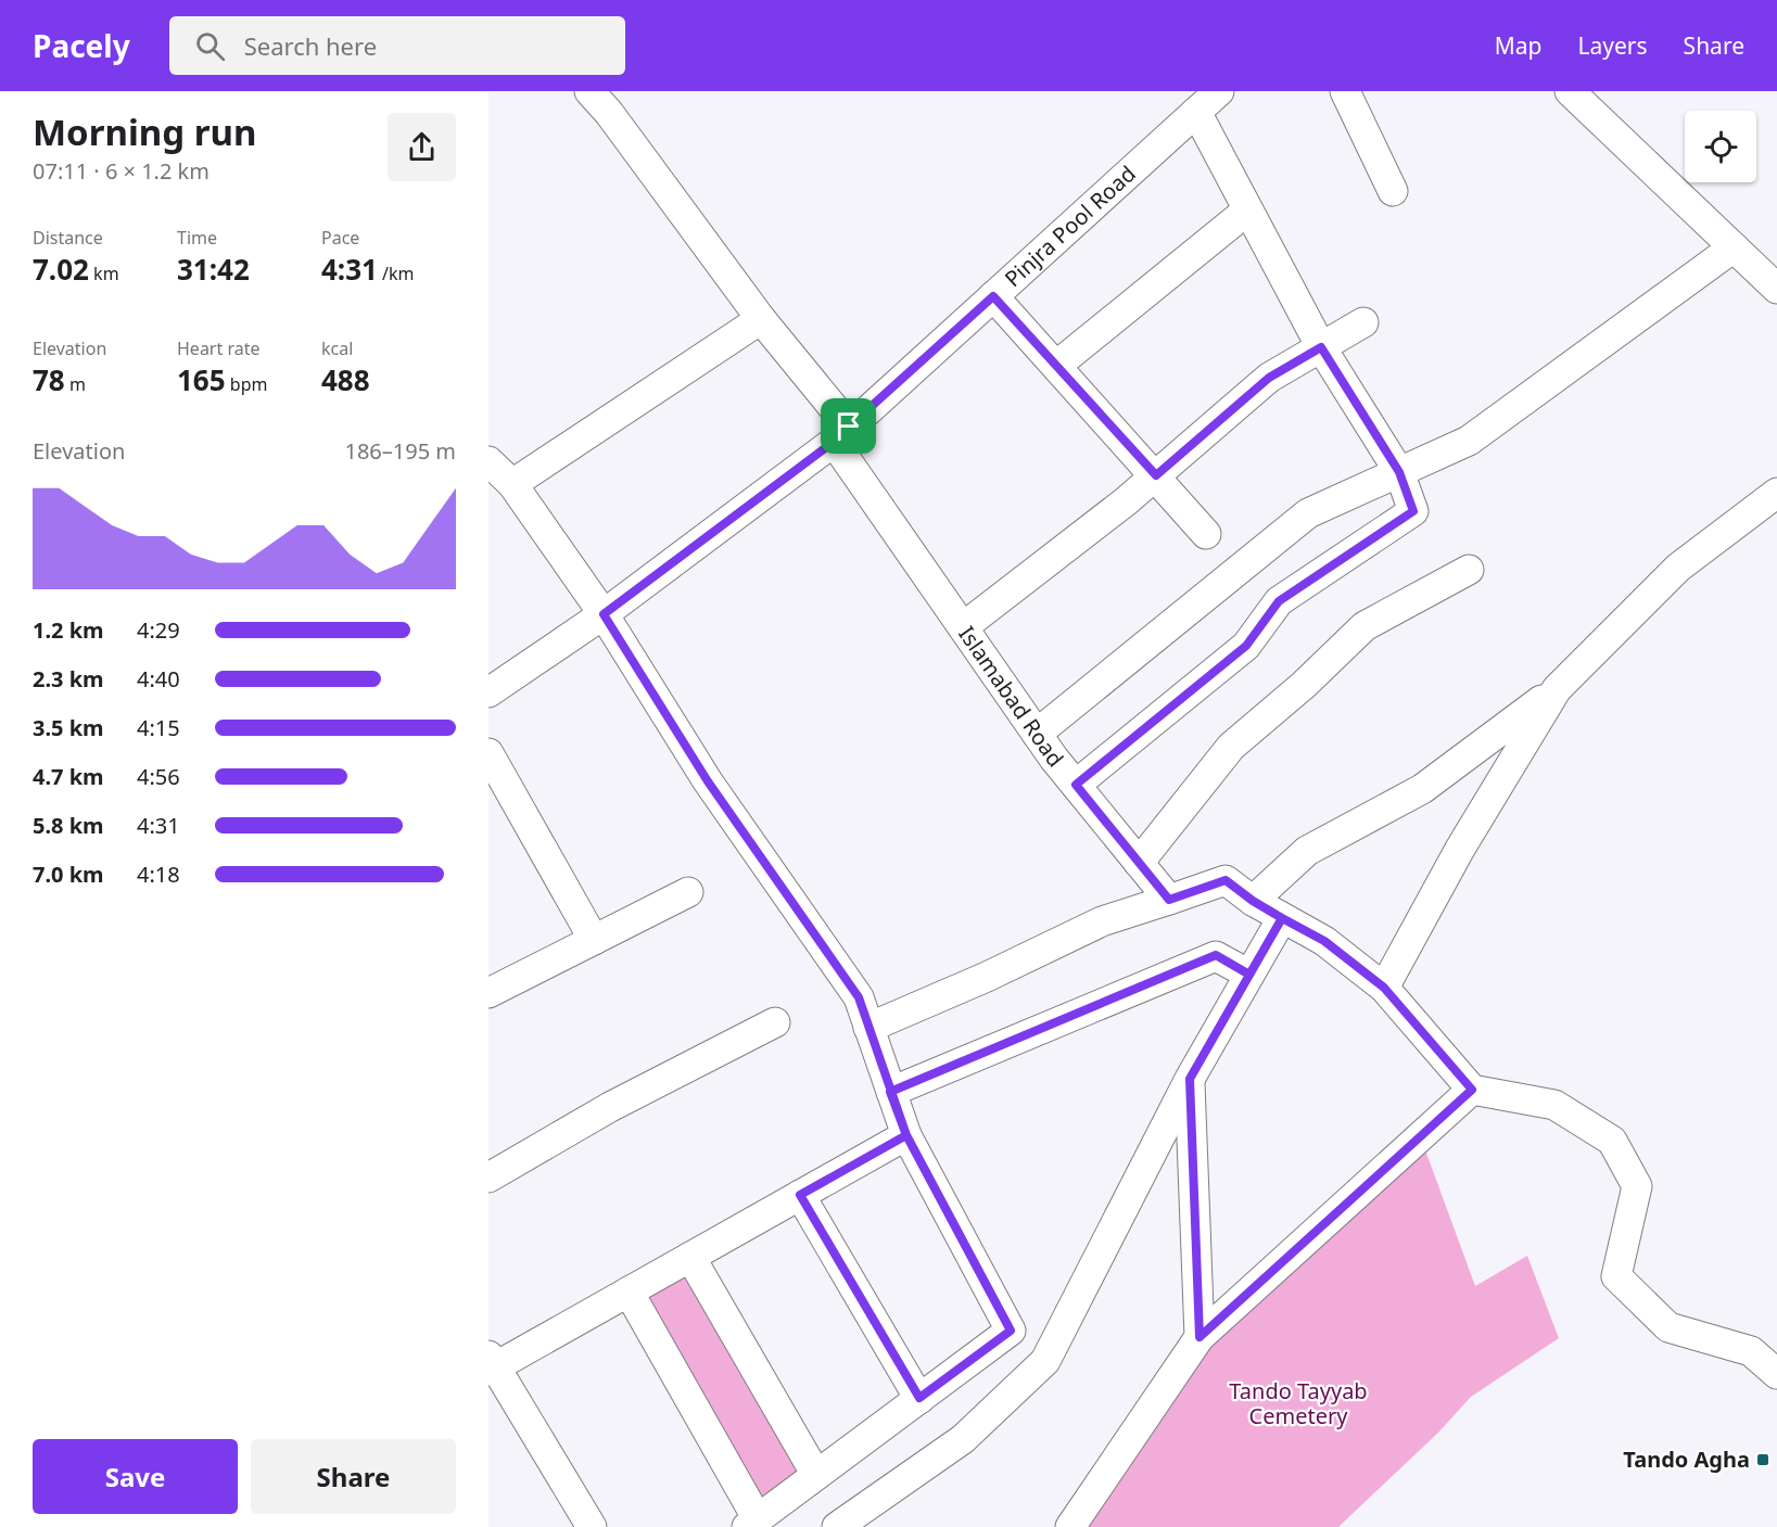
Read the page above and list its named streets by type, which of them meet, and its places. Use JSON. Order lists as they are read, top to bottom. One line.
{"streets":{"street":["Pinjra Pool Road","Islamabad Road"]},"crossings":[["Pinjra Pool Road","Islamabad Road"]],"parks":["Tando Tayyab Cemetery"],"places":{"transit":["Tando Agha"]},"page":{"header":"Pacely","search":"Search here","nav":["Map","Layers","Share"],"heading":["Morning run","07:11 · 6 × 1.2 km"],"stats":[["Distance","7.02 km"],["Time","31:42"],["Pace","4:31 /km"],["Elevation","78 m"],["Heart rate","165 bpm"],["kcal","488"]],"chart":["Elevation","186–195 m"],"list":[{"name":"1.2 km","note":"4:29"},{"name":"2.3 km","note":"4:40"},{"name":"3.5 km","note":"4:15"},{"name":"4.7 km","note":"4:56"},{"name":"5.8 km","note":"4:31"},{"name":"7.0 km","note":"4:18"}],"buttons":["Save","Share"]}}
